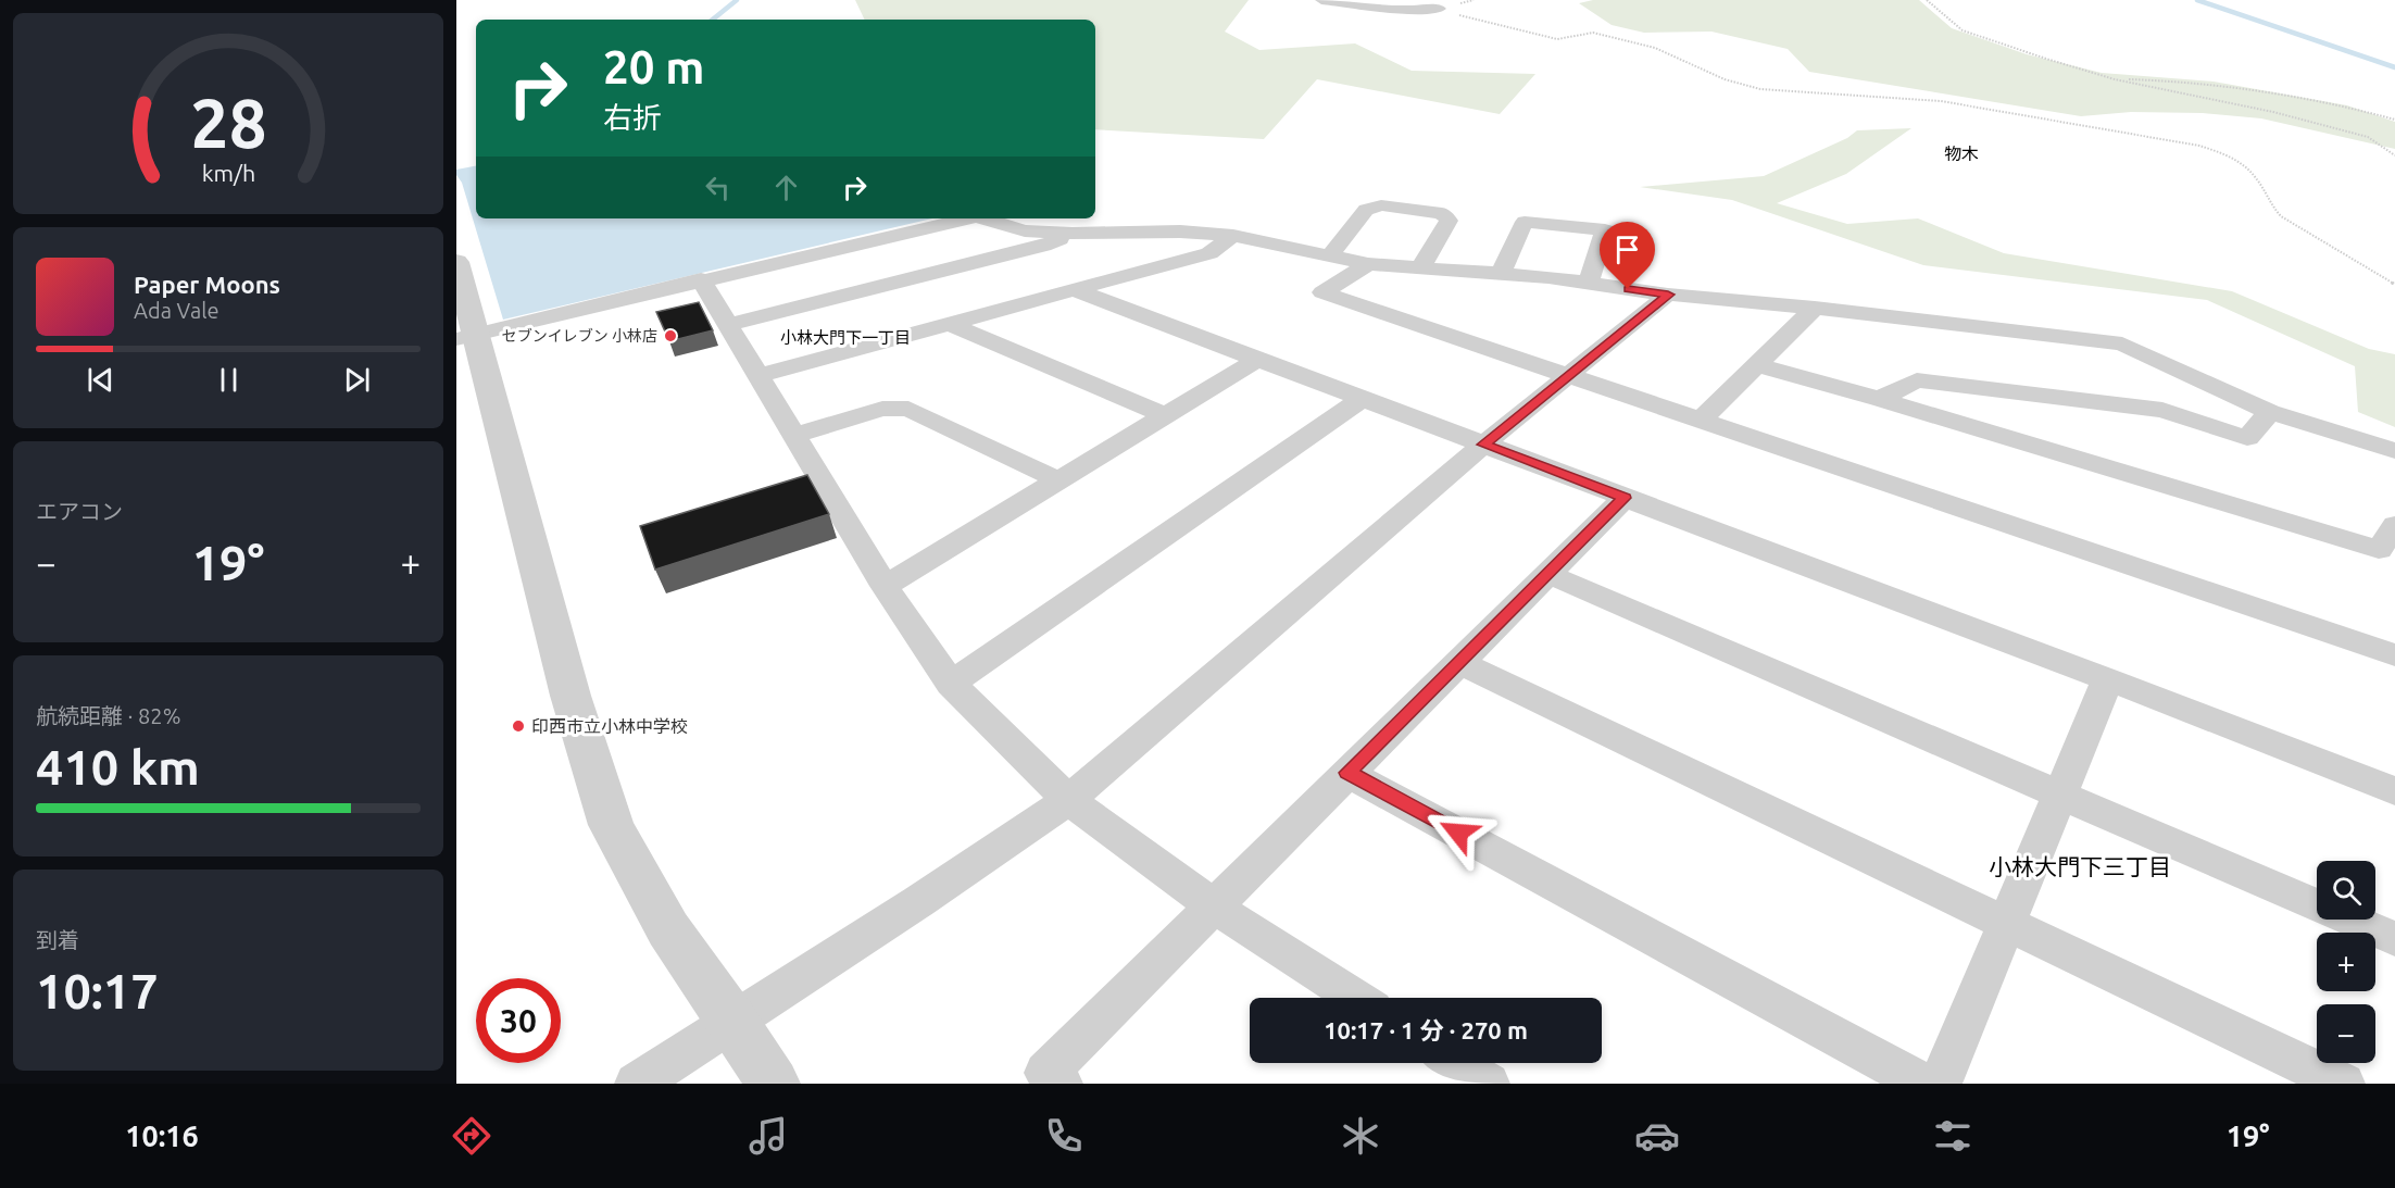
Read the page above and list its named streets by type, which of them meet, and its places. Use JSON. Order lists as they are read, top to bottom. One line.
{"districts":["物木","小林大門下一丁目","小林大門下三丁目"],"places":["セブンイレブン 小林店","印西市立小林中学校"],"page":{"turn":["20 m","右折"],"song":["Paper Moons","Ada Vale"],"tile":["エアコン",["航続距離 · 82%","410 km"],["到着","10:17"]],"heat":["−","19°","+"],"map_buttons":["+","−"],"limit":"30","trip":"10:17 · 1 分 · 270 m","tabs":["10:16","19°"],"gauge":["28","km/h"]}}
